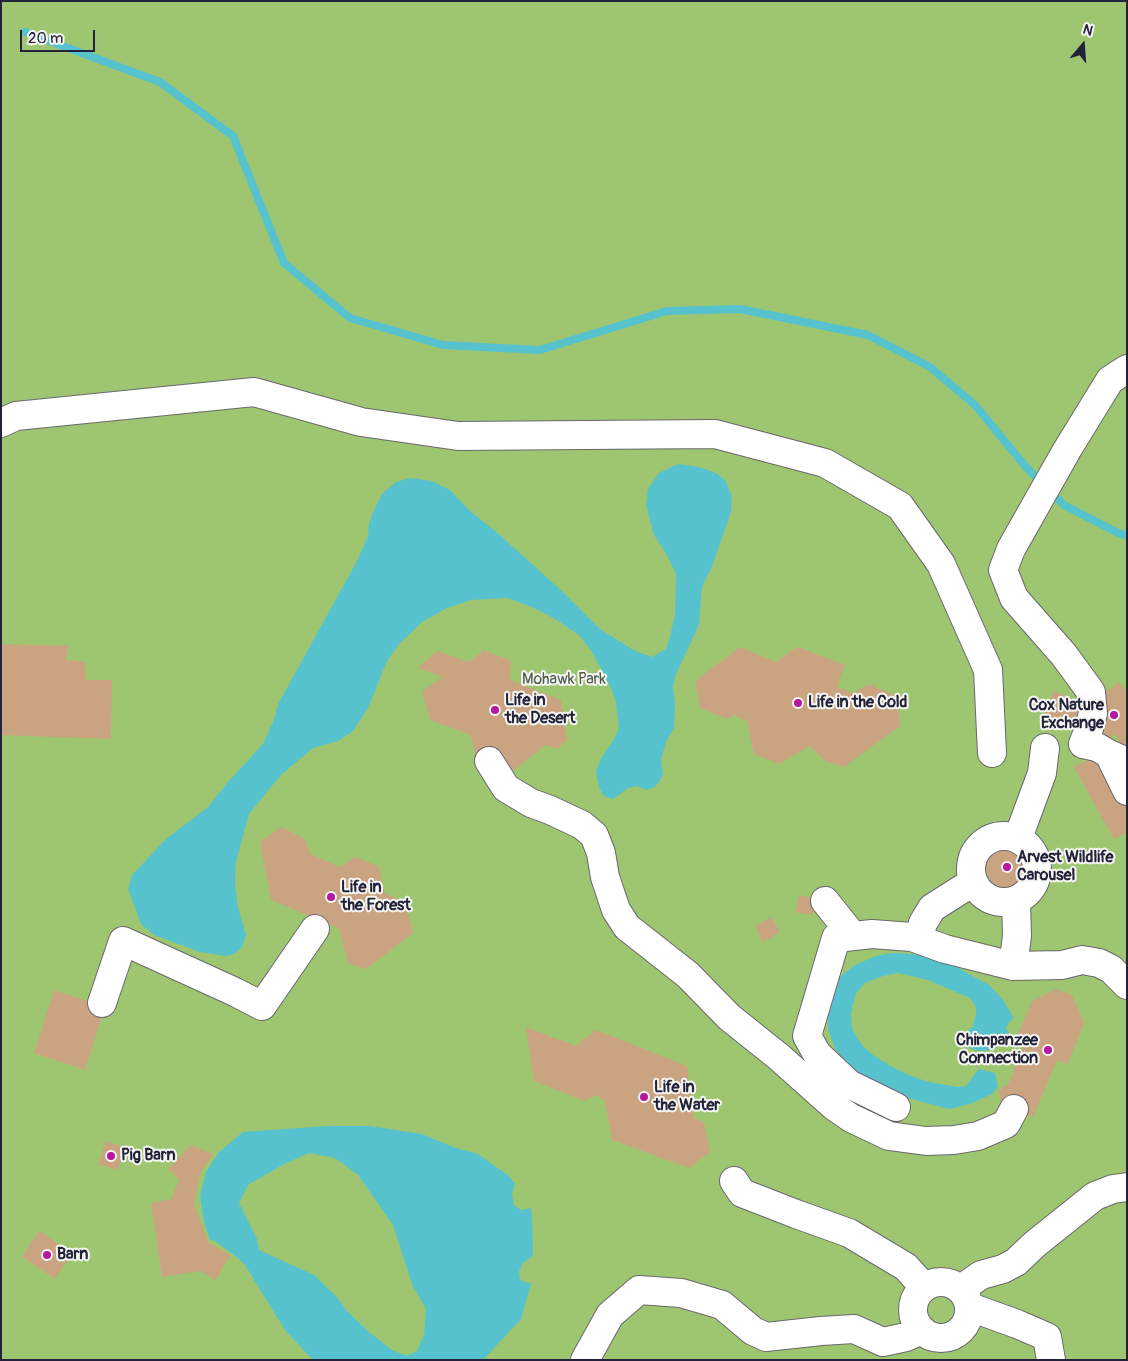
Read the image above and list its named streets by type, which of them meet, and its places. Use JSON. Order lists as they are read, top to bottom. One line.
{"parks":["Mohawk Park"],"places":["Life in the Cold","Life in the Desert","Cox Nature Exchange","Arvest Wildlife Carousel","Life in the Forest","Chimpanzee Connection","Life in the Water","Pig Barn","Barn"],"scale_bar":"20 m","north":"top"}
